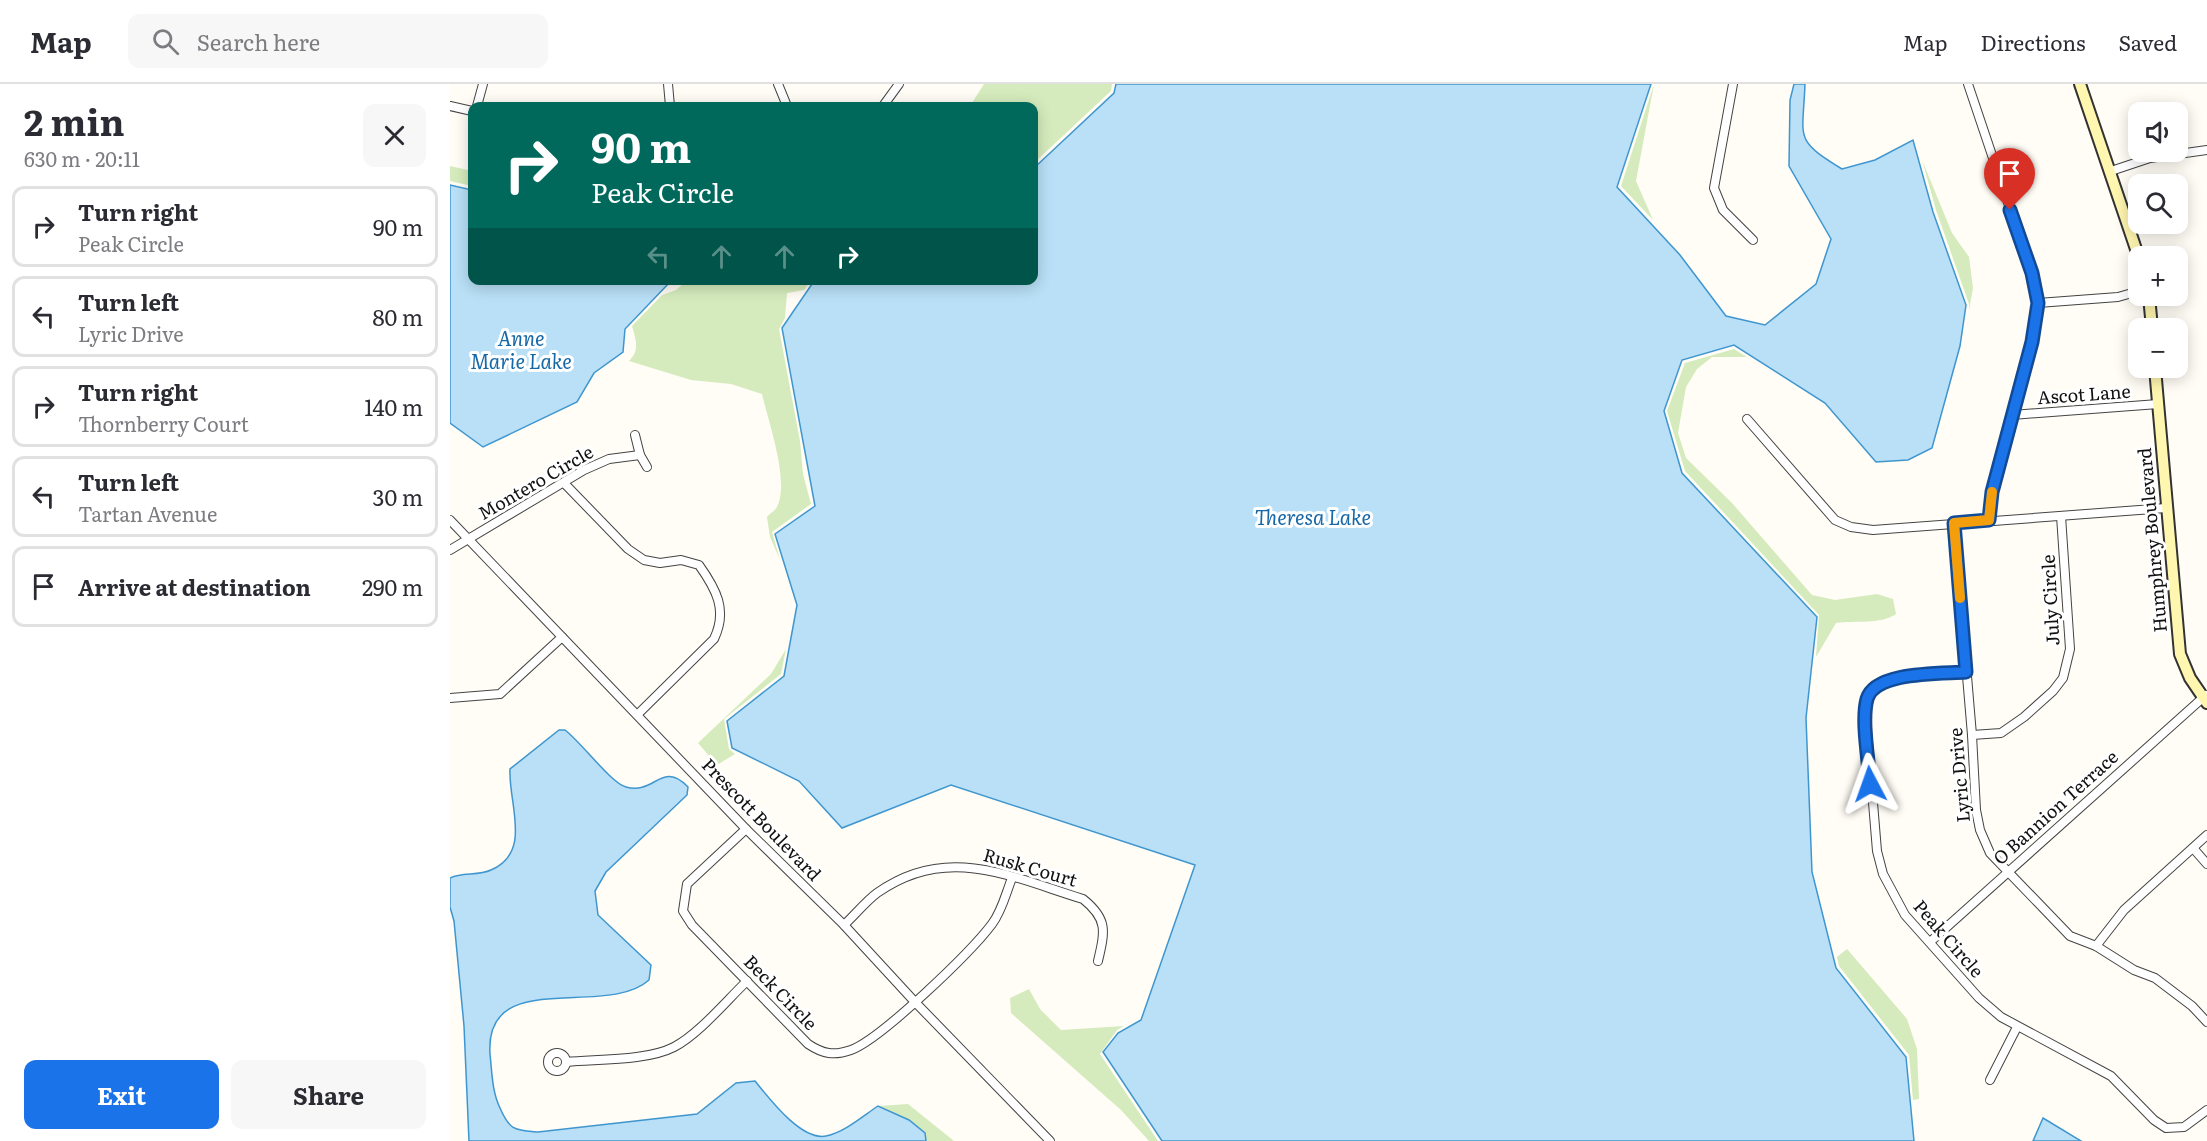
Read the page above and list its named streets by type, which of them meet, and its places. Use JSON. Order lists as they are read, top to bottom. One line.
{"streets":{"street":["Ascot Lane","Montero Circle","Humphrey Boulevard","July Circle","Lyric Drive","O Bannion Terrace","Prescott Boulevard","Rusk Court","Peak Circle","Beck Circle"]},"crossings":[["Ascot Lane","Humphrey Boulevard"],["Montero Circle","Prescott Boulevard"],["Humphrey Boulevard","O Bannion Terrace"],["July Circle","Lyric Drive"],["Lyric Drive","O Bannion Terrace"],["Lyric Drive","Peak Circle"],["O Bannion Terrace","Peak Circle"],["Prescott Boulevard","Rusk Court"],["Prescott Boulevard","Beck Circle"],["Rusk Court","Beck Circle"]],"water":["Anne Marie Lake","Theresa Lake"],"page":{"header":"Map","search":"Search here","nav":["Map","Directions","Saved"],"heading":["2 min","630 m · 20:11"],"map_buttons":["+","−"],"turn":["90 m","Peak Circle"],"list":[{"name":"Turn right","note":"Peak Circle","value":"90 m"},{"name":"Turn left","note":"Lyric Drive","value":"80 m"},{"name":"Turn right","note":"Thornberry Court","value":"140 m"},{"name":"Turn left","note":"Tartan Avenue","value":"30 m"},{"name":"Arrive at destination","value":"290 m"}],"buttons":["Exit","Share"]}}
